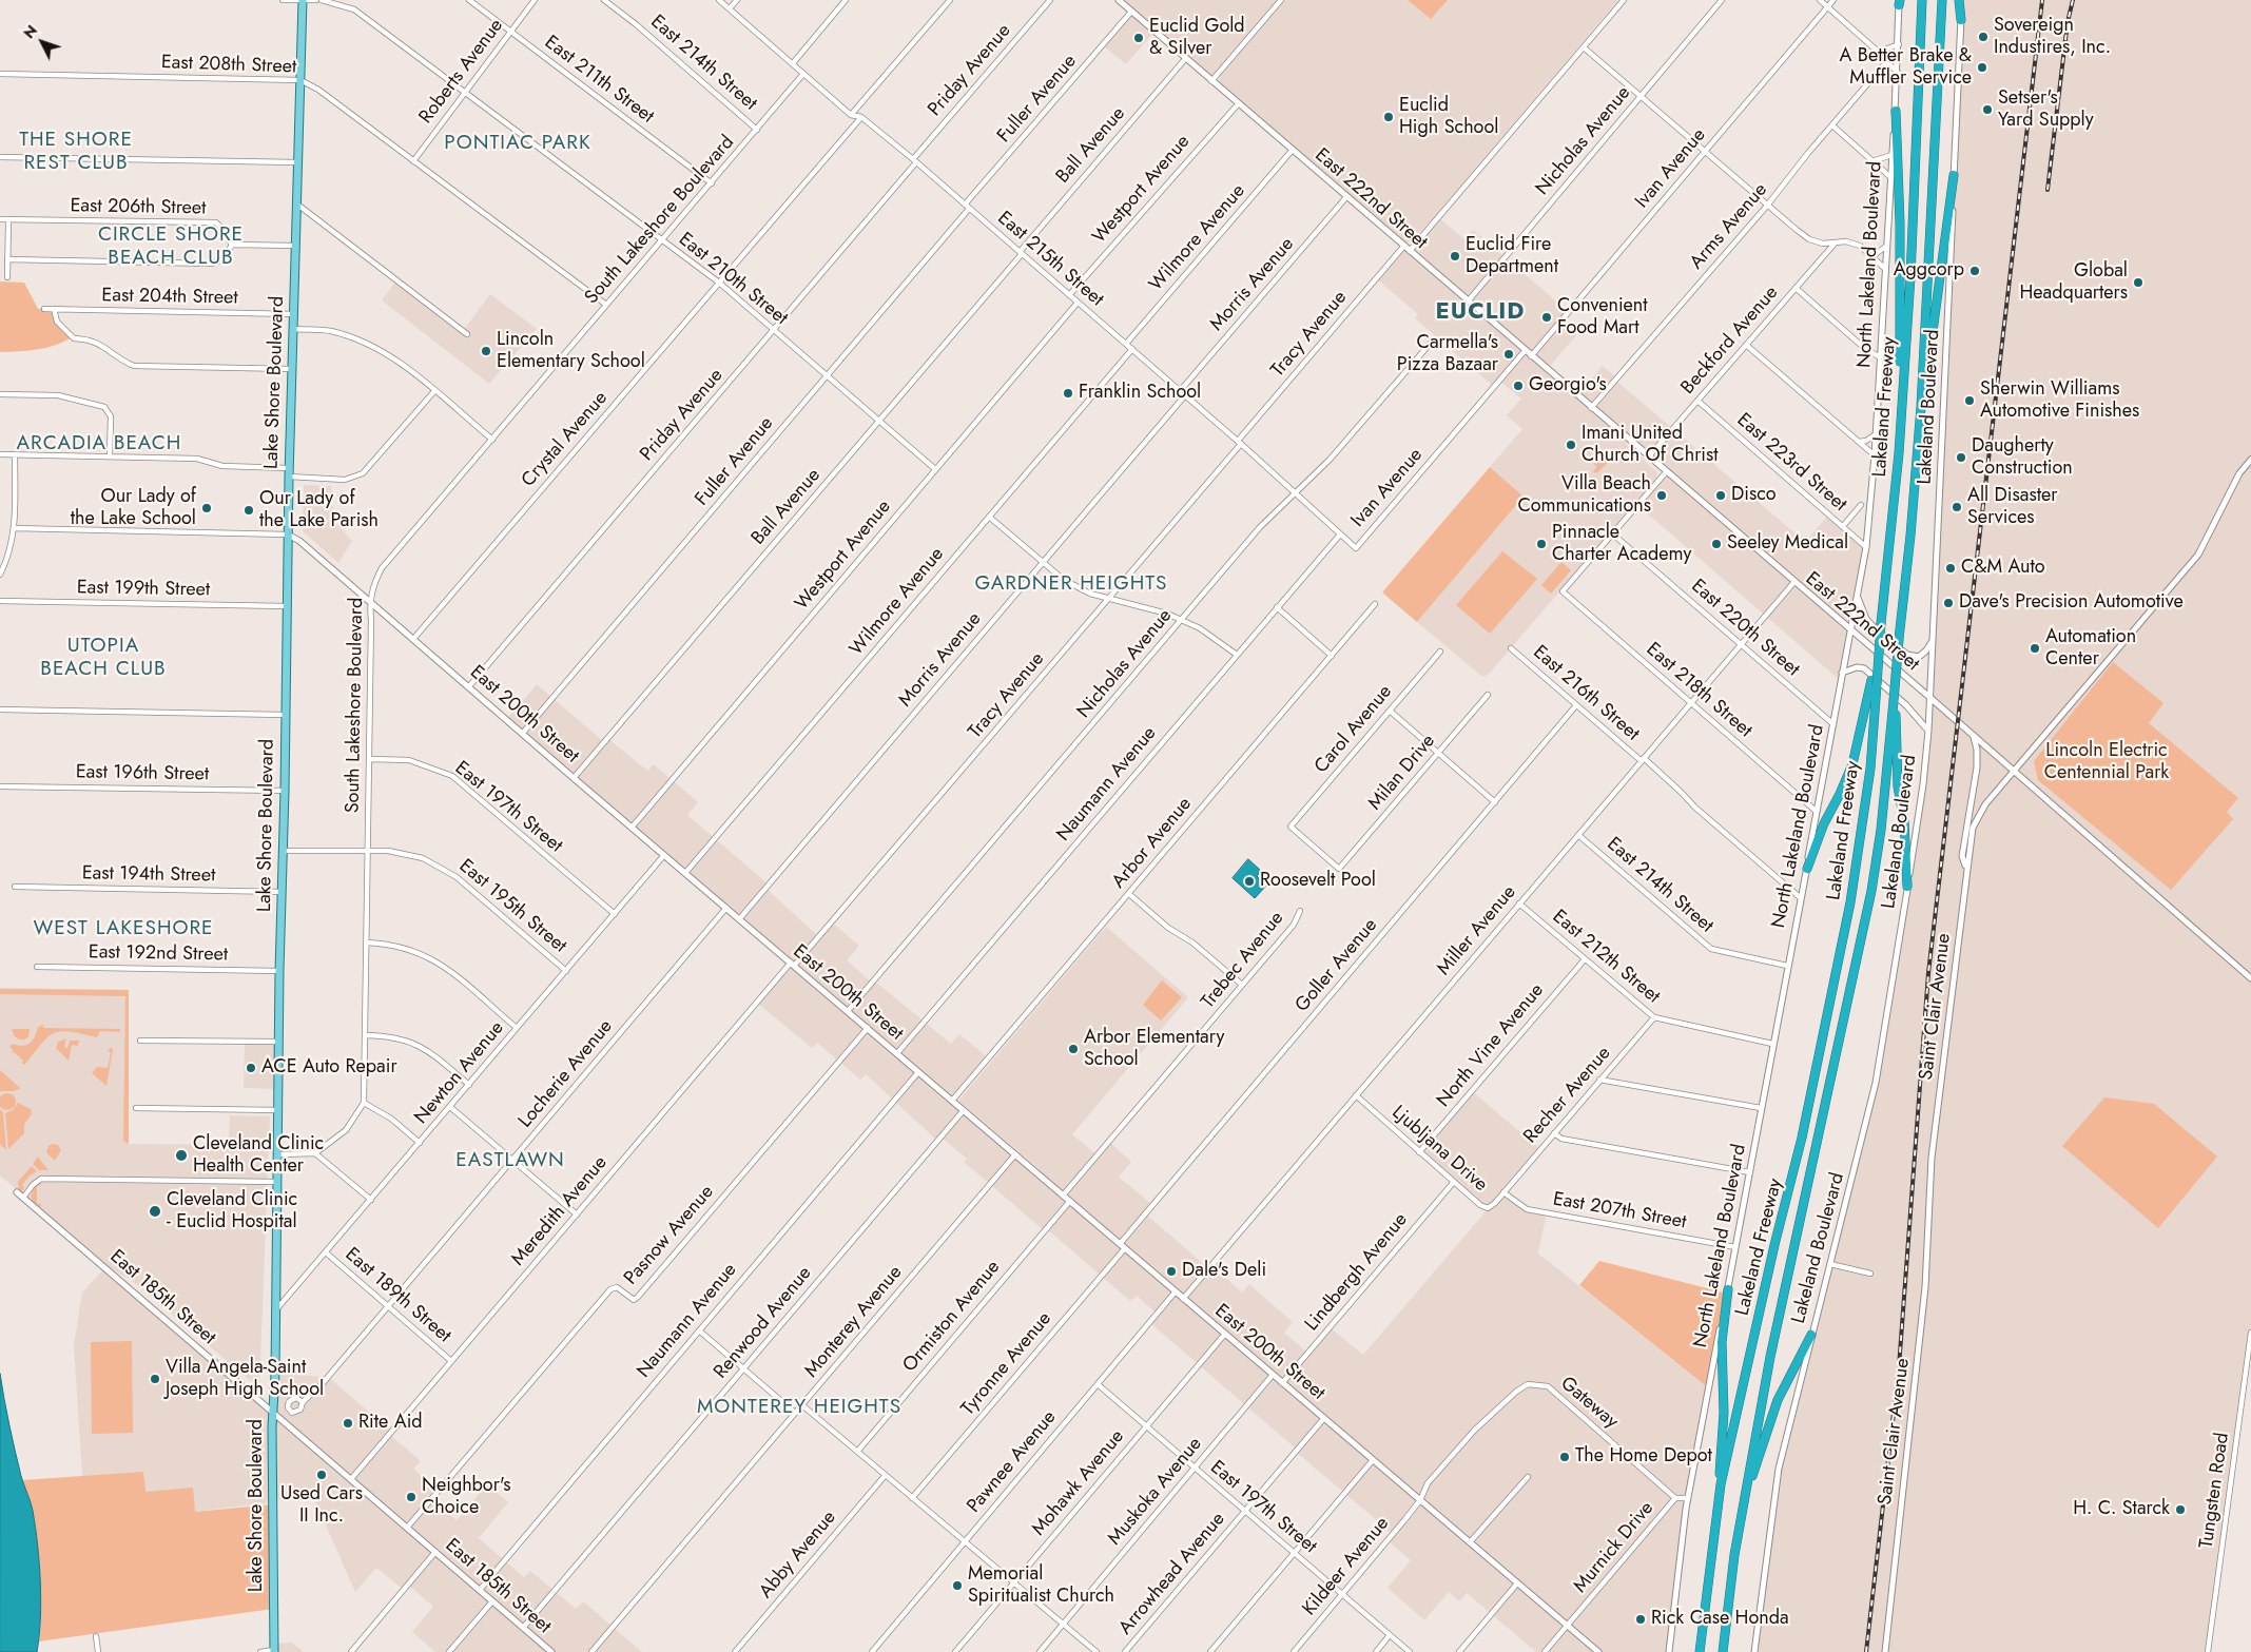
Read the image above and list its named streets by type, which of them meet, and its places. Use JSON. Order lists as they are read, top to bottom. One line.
{"streets":{"highway":["Lakeland Freeway"],"main road":["Lake Shore Boulevard"],"street":["East 214th Street","East 208th Street","Priday Avenue","Roberts Avenue","East 211th Street","Fuller Avenue","Nicholas Avenue","Ball Avenue","Ivan Avenue","Westport Avenue","East 222nd Street","East 206th Street","South Lakeshore Boulevard","Arms Avenue","Wilmore Avenue","East 215th Street","North Lakeland Boulevard","East 210th Street","Morris Avenue","East 204th Street","Tracy Avenue","Beckford Avenue","Lakeland Boulevard","Crystal Avenue","East 223rd Street","East 199th Street","East 220th Street","East 218th Street","East 216th Street","East 200th Street","Carol Avenue","Milan Drive","East 196th Street","Naumann Avenue","East 197th Street","Arbor Avenue","East 194th Street","East 195th Street","Miller Avenue","East 192nd Street","East 212th Street","Trebec Avenue","Goller Avenue","Saint Clair Avenue","North Vine Avenue","Newton Avenue","Locherie Avenue","Recher Avenue","Ljubljana Drive","Meredith Avenue","East 207th Street","Pasnow Avenue","Lindbergh Avenue","East 189th Street","East 185th Street","Ormiston Avenue","Monterey Avenue","Renwood Avenue","Tyronne Avenue","Gateway","Pawnee Avenue","Mohawk Avenue","Tungsten Road","Muskoka Avenue","Murnick Drive","Abby Avenue","Kildeer Avenue","Arrowhead Avenue"]},"crossings":[["East 214th Street","South Lakeshore Boulevard"],["East 214th Street","North Lakeland Boulevard"],["East 214th Street","Miller Avenue"],["East 208th Street","Roberts Avenue"],["East 208th Street","South Lakeshore Boulevard"],["East 208th Street","Lake Shore Boulevard"],["Priday Avenue","East 215th Street"],["Priday Avenue","East 210th Street"],["Priday Avenue","East 200th Street"],["Roberts Avenue","East 211th Street"],["Roberts Avenue","East 210th Street"],["East 211th Street","South Lakeshore Boulevard"],["Fuller Avenue","East 222nd Street"],["Fuller Avenue","East 215th Street"],["Fuller Avenue","East 210th Street"],["Fuller Avenue","East 200th Street"],["Nicholas Avenue","East 222nd Street"],["Nicholas Avenue","East 215th Street"],["Nicholas Avenue","East 200th Street"],["Ball Avenue","East 222nd Street"],["Ball Avenue","East 215th Street"],["Ball Avenue","East 210th Street"],["Ball Avenue","East 200th Street"],["Ivan Avenue","East 222nd Street"],["Ivan Avenue","East 215th Street"],["Westport Avenue","East 222nd Street"],["Westport Avenue","East 215th Street"],["Westport Avenue","East 210th Street"],["Westport Avenue","East 200th Street"],["East 222nd Street","Arms Avenue"],["East 222nd Street","Wilmore Avenue"],["East 222nd Street","North Lakeland Boulevard"],["East 222nd Street","Morris Avenue"],["East 222nd Street","Tracy Avenue"],["East 222nd Street","Beckford Avenue"],["East 222nd Street","Lakeland Boulevard"],["East 222nd Street","Miller Avenue"],["East 222nd Street","Saint Clair Avenue"],["South Lakeshore Boulevard","East 215th Street"],["South Lakeshore Boulevard","East 210th Street"],["South Lakeshore Boulevard","East 200th Street"],["South Lakeshore Boulevard","East 197th Street"],["South Lakeshore Boulevard","East 195th Street"],["Wilmore Avenue","East 215th Street"],["Wilmore Avenue","East 200th Street"],["East 215th Street","Morris Avenue"],["East 215th Street","Tracy Avenue"],["East 215th Street","Crystal Avenue"],["East 215th Street","Naumann Avenue"],["North Lakeland Boulevard","East 223rd Street"],["North Lakeland Boulevard","East 220th Street"],["North Lakeland Boulevard","East 218th Street"],["North Lakeland Boulevard","East 216th Street"],["North Lakeland Boulevard","East 212th Street"],["North Lakeland Boulevard","East 207th Street"],["North Lakeland Boulevard","Murnick Drive"],["East 210th Street","Crystal Avenue"],["Morris Avenue","East 200th Street"],["East 204th Street","Lake Shore Boulevard"],["Tracy Avenue","East 200th Street"],["Tracy Avenue","Meredith Avenue"],["Beckford Avenue","East 223rd Street"],["Lake Shore Boulevard","East 199th Street"],["Lake Shore Boulevard","East 200th Street"],["Lake Shore Boulevard","East 196th Street"],["Lake Shore Boulevard","East 194th Street"],["Lake Shore Boulevard","East 195th Street"],["Lake Shore Boulevard","East 192nd Street"],["Lake Shore Boulevard","Newton Avenue"],["Lake Shore Boulevard","East 185th Street"],["Crystal Avenue","East 200th Street"],["East 220th Street","East 218th Street"],["East 220th Street","Miller Avenue"],["East 218th Street","Miller Avenue"],["East 216th Street","Miller Avenue"],["East 216th Street","Goller Avenue"],["East 200th Street","Naumann Avenue"],["East 200th Street","Arbor Avenue"],["East 200th Street","Miller Avenue"],["East 200th Street","Trebec Avenue"],["East 200th Street","Goller Avenue"],["East 200th Street","Newton Avenue"],["East 200th Street","Locherie Avenue"],["East 200th Street","Meredith Avenue"],["East 200th Street","Pasnow Avenue"],["East 200th Street","Lindbergh Avenue"],["East 200th Street","Ormiston Avenue"],["East 200th Street","Monterey Avenue"],["East 200th Street","Renwood Avenue"],["East 200th Street","Tyronne Avenue"],["East 200th Street","Gateway"],["East 200th Street","Pawnee Avenue"],["East 200th Street","Mohawk Avenue"],["East 200th Street","Muskoka Avenue"],["East 200th Street","Murnick Drive"],["East 200th Street","Kildeer Avenue"],["East 200th Street","Arrowhead Avenue"],["Carol Avenue","Milan Drive"],["Naumann Avenue","East 185th Street"],["East 197th Street","Newton Avenue"],["East 197th Street","Pawnee Avenue"],["East 197th Street","Mohawk Avenue"],["East 197th Street","Muskoka Avenue"],["East 197th Street","Kildeer Avenue"],["East 197th Street","Arrowhead Avenue"],["East 195th Street","Newton Avenue"],["Miller Avenue","East 212th Street"],["Miller Avenue","Ljubljana Drive"],["East 212th Street","North Vine Avenue"],["East 212th Street","Recher Avenue"],["North Vine Avenue","Ljubljana Drive"],["Newton Avenue","East 189th Street"],["Locherie Avenue","East 189th Street"],["Recher Avenue","Ljubljana Drive"],["Recher Avenue","East 207th Street"],["Ljubljana Drive","East 207th Street"],["Ljubljana Drive","Lindbergh Avenue"],["Meredith Avenue","East 189th Street"],["Meredith Avenue","East 185th Street"],["Pasnow Avenue","East 185th Street"],["East 185th Street","Renwood Avenue"],["Gateway","Murnick Drive"],["Gateway","Kildeer Avenue"]],"districts":["THE SHORE REST CLUB","PONTIAC PARK","CIRCLE SHORE BEACH CLUB","EUCLID","ARCADIA BEACH","GARDNER HEIGHTS","UTOPIA BEACH CLUB","WEST LAKESHORE","EASTLAWN","MONTEREY HEIGHTS"],"parks":["Lincoln Electric Centennial Park"],"places":["Sovereign Industires, Inc.","Euclid Gold & Silver","A Better Brake & Muffler Service","Setser's Yard Supply","Euclid High School","Euclid Fire Department","Aggcorp","Global Headquarters","Convenient Food Mart","Lincoln Elementary School","Carmella's Pizza Bazaar","Georgio's","Franklin School","Sherwin Williams Automotive Finishes","Imani United Church Of Christ","Daugherty Construction","Villa Beach Communications","Disco","All Disaster Services","Our Lady of the Lake School","Our Lady of the Lake Parish","Pinnacle Charter Academy","Seeley Medical","C&M Auto","Dave's Precision Automotive","Automation Center","Roosevelt Pool","Arbor Elementary School","ACE Auto Repair","Cleveland Clinic Health Center","Cleveland Clinic - Euclid Hospital","Dale's Deli","Villa Angela-Saint Joseph High School","Rite Aid","The Home Depot","Used Cars II Inc.","Neighbor's Choice","H. C. Starck","Memorial Spiritualist Church","Rick Case Honda"],"north":"top left"}
